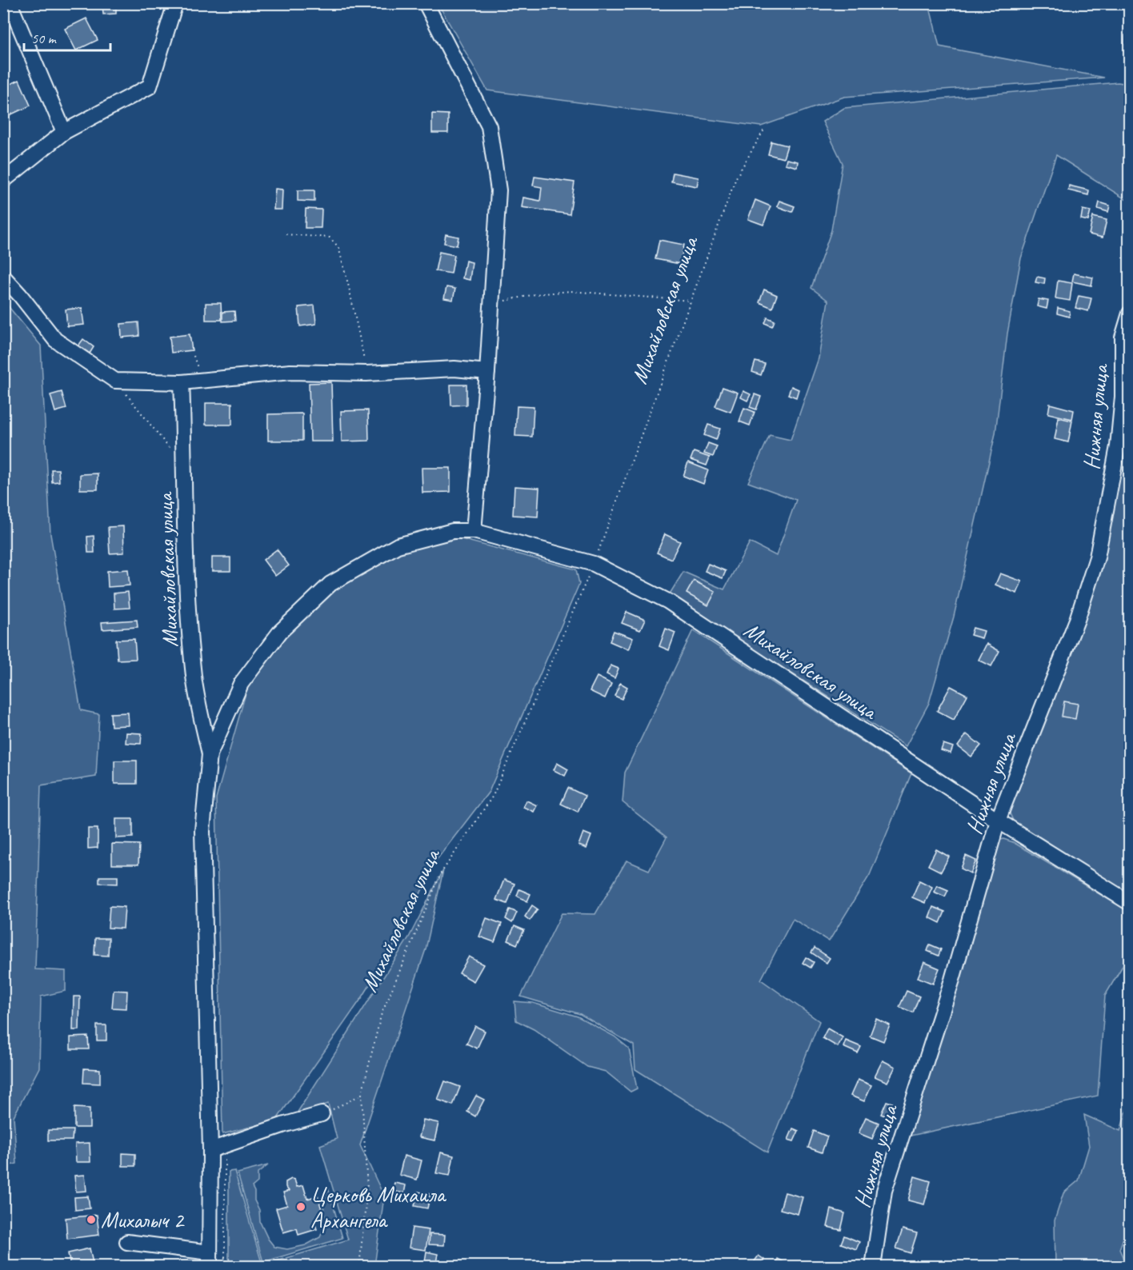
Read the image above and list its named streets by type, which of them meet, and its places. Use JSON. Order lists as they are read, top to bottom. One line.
{"streets":{"street":["Михайловская улица","Нижняя улица"]},"crossings":[["Михайловская улица","Нижняя улица"]],"places":["Церковь Михаила Архангела","Михалыч 2"],"scale_bar":"50 m"}
